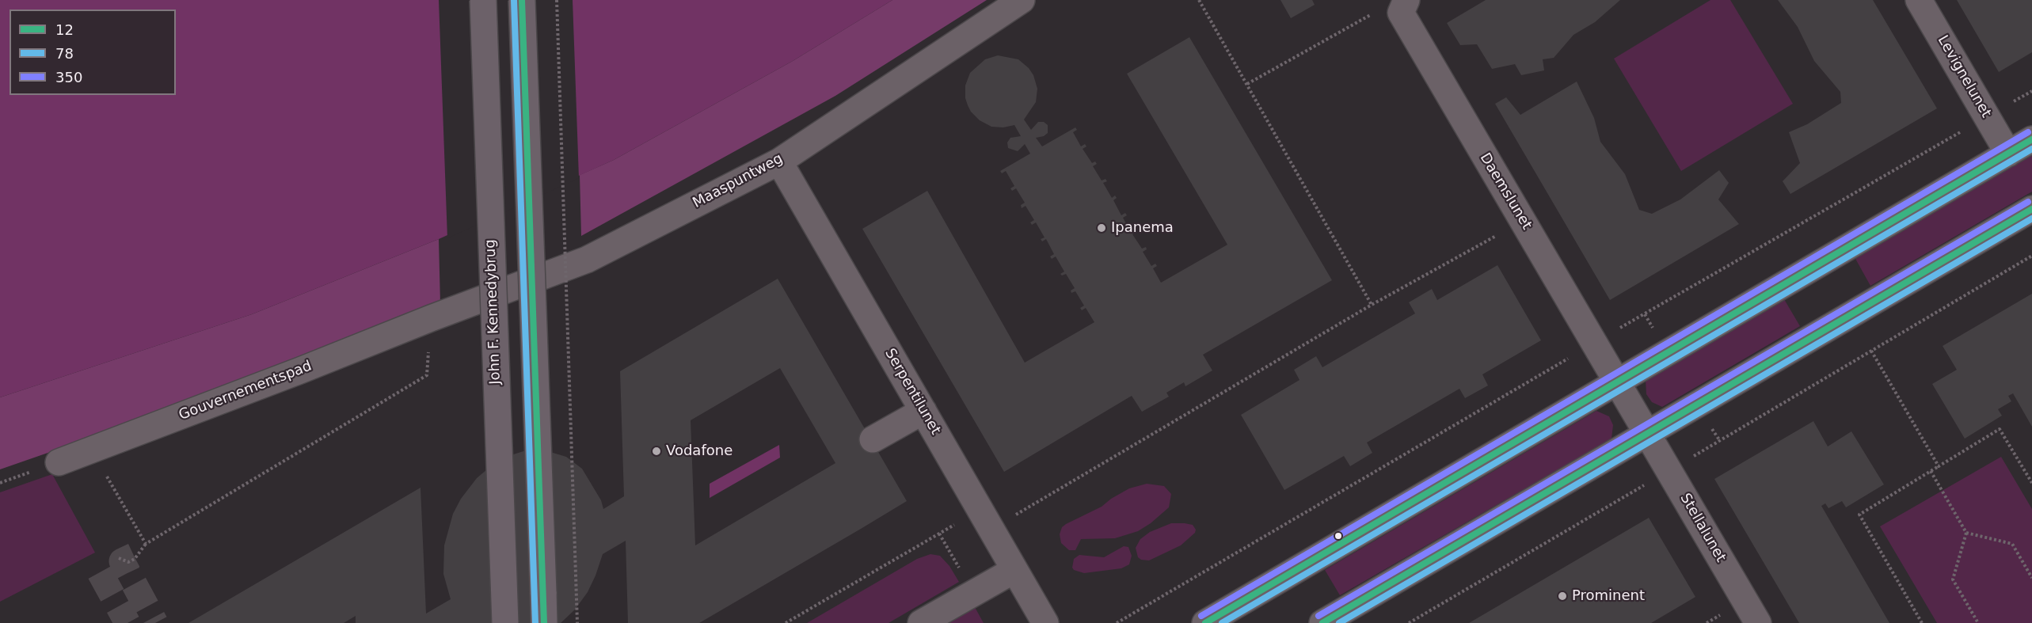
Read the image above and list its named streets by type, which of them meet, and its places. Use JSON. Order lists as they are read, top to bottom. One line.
{"streets":{"main road":["John F. Kennedybrug"],"street":["Levignelunet","Maaspuntweg","Daemslunet","Gouvernementspad","Serpentilunet","Stellalunet"]},"crossings":[["Maaspuntweg","Gouvernementspad"],["Maaspuntweg","Serpentilunet"],["Daemslunet","Stellalunet"]],"places":["Ipanema","Vodafone","Prominent"],"lines":["transit line 12","transit line 78","transit line 350"],"legend":["12","78","350"]}
